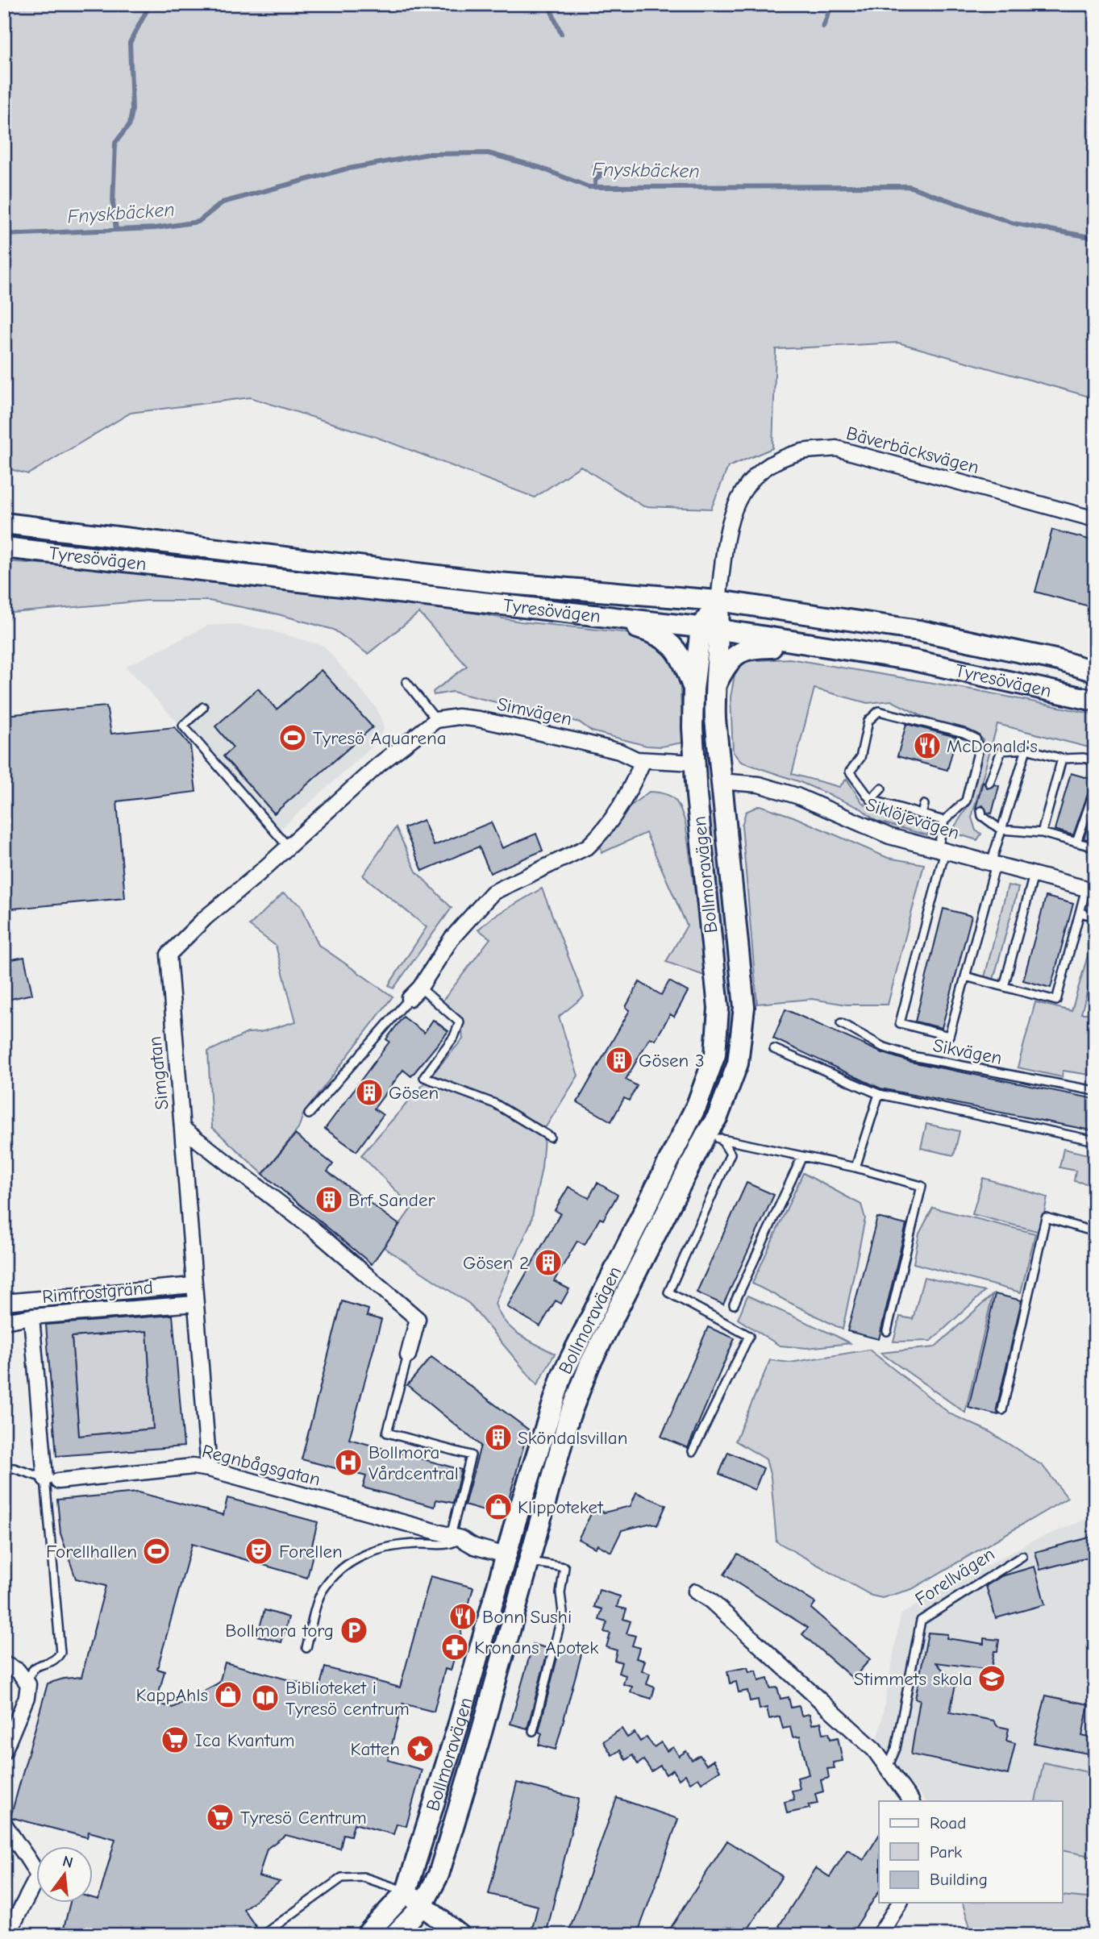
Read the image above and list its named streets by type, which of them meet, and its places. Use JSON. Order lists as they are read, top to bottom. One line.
{"streets":{"street":["Bäverbäcksvägen","Tyresövägen","Simvägen","Siklöjevägen","Bollmoravägen","Simgatan","Rimfrostgränd","Regnbågsgatan"],"lane":["Sikvägen","Forellvägen"]},"crossings":[["Bäverbäcksvägen","Tyresövägen"],["Tyresövägen","Bollmoravägen"],["Simvägen","Bollmoravägen"],["Simvägen","Simgatan"],["Siklöjevägen","Bollmoravägen"],["Bollmoravägen","Regnbågsgatan"],["Simgatan","Rimfrostgränd"],["Simgatan","Regnbågsgatan"]],"water":["Fnyskbäcken"],"places":{"sports":["Tyresö Aquarena","Forellhallen"],"restaurant":["McDonald's","Bonn Sushi"],"building":["Gösen 3","Gösen","Brf Sander","Gösen 2","Sköndalsvillan"],"hospital":["Bollmora Vårdcentral"],"shop":["Klippoteket","KappAhls"],"theatre":["Forellen"],"parking":["Bollmora torg"],"pharmacy":["Kronans Apotek"],"school or university":["Stimmets skola"],"library":["Biblioteket i Tyresö centrum"],"supermarket":["Ica Kvantum","Tyresö Centrum"],"place":["Katten"]},"legend":["Road","Park","Building"],"north":"top"}
